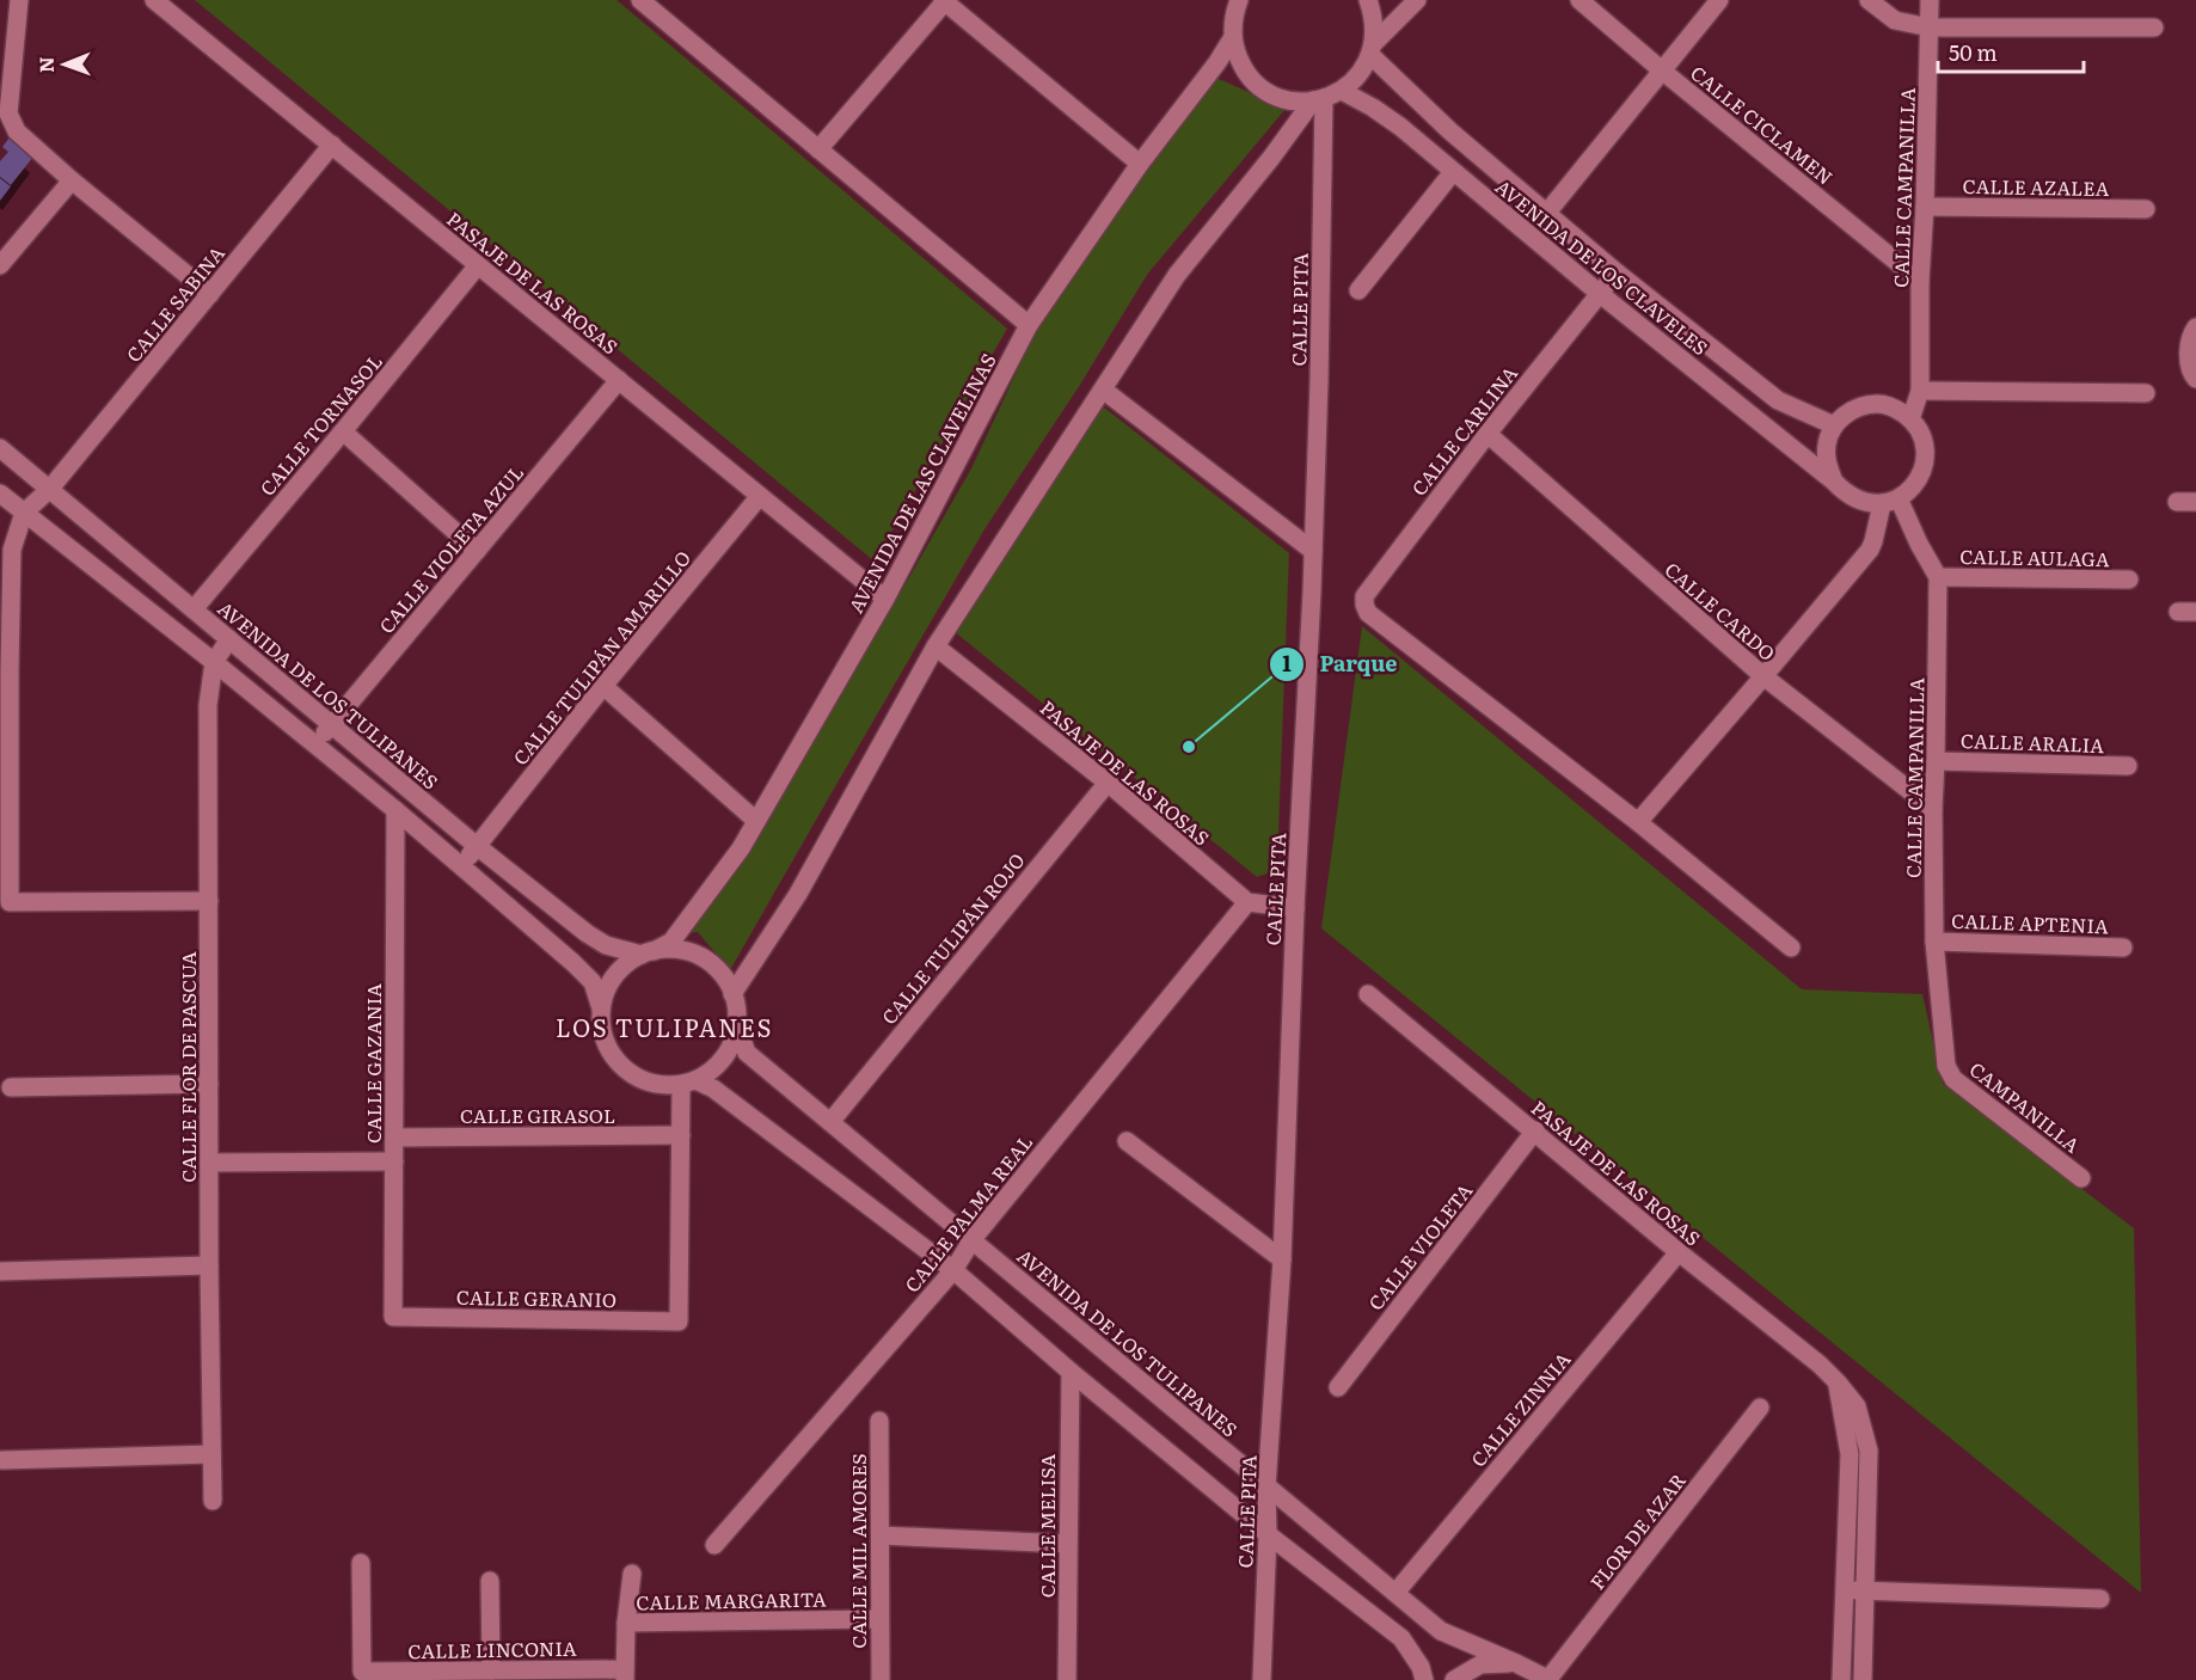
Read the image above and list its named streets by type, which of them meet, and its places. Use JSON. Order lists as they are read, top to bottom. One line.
{"streets":{"street":["CALLE CICLAMEN","CALLE AZALEA","CALLE CAMPANILLA","AVENIDA DE LOS CLAVELES","PASAJE DE LAS ROSAS","CALLE SABINA","CALLE PITA","CALLE TORNASOL","CALLE CARLINA","AVENIDA DE LAS CLAVELINAS","CALLE VIOLETA AZUL","CALLE AULAGA","CALLE CARDO","CALLE TULIPÁN AMARILLO","AVENIDA DE LOS TULIPANES","CALLE ARALIA","CALLE APTENIA","CALLE TULIPÁN ROJO","CALLE GAZANIA","CALLE FLOR DE PASCUA","CAMPANILLA","CALLE GIRASOL","CALLE PALMA REAL","CALLE VIOLETA","CALLE GERANIO","CALLE ZINNIA","CALLE MELISA","FLOR DE AZAR","CALLE MIL AMORES","CALLE MARGARITA","CALLE LINCONIA"]},"crossings":[["CALLE CICLAMEN","CALLE CAMPANILLA"],["CALLE AZALEA","CALLE CAMPANILLA"],["CALLE CAMPANILLA","AVENIDA DE LOS CLAVELES"],["CALLE CAMPANILLA","CALLE AULAGA"],["CALLE CAMPANILLA","CALLE CARDO"],["CALLE CAMPANILLA","CALLE ARALIA"],["CALLE CAMPANILLA","CALLE APTENIA"],["CALLE CAMPANILLA","CAMPANILLA"],["AVENIDA DE LOS CLAVELES","CALLE CARLINA"],["PASAJE DE LAS ROSAS","CALLE SABINA"],["PASAJE DE LAS ROSAS","CALLE TORNASOL"],["PASAJE DE LAS ROSAS","AVENIDA DE LAS CLAVELINAS"],["PASAJE DE LAS ROSAS","CALLE VIOLETA AZUL"],["PASAJE DE LAS ROSAS","CALLE TULIPÁN AMARILLO"],["PASAJE DE LAS ROSAS","CALLE TULIPÁN ROJO"],["PASAJE DE LAS ROSAS","CALLE PALMA REAL"],["PASAJE DE LAS ROSAS","CALLE VIOLETA"],["PASAJE DE LAS ROSAS","CALLE ZINNIA"],["CALLE SABINA","AVENIDA DE LOS TULIPANES"],["CALLE PITA","AVENIDA DE LOS TULIPANES"],["CALLE TORNASOL","AVENIDA DE LOS TULIPANES"],["CALLE CARLINA","CALLE CARDO"],["AVENIDA DE LAS CLAVELINAS","AVENIDA DE LOS TULIPANES"],["CALLE VIOLETA AZUL","AVENIDA DE LOS TULIPANES"],["CALLE TULIPÁN AMARILLO","AVENIDA DE LOS TULIPANES"],["AVENIDA DE LOS TULIPANES","CALLE TULIPÁN ROJO"],["AVENIDA DE LOS TULIPANES","CALLE FLOR DE PASCUA"],["AVENIDA DE LOS TULIPANES","CALLE PALMA REAL"],["AVENIDA DE LOS TULIPANES","CALLE ZINNIA"],["AVENIDA DE LOS TULIPANES","FLOR DE AZAR"],["CALLE GAZANIA","CALLE GIRASOL"],["CALLE GAZANIA","CALLE GERANIO"],["CALLE GIRASOL","CALLE GERANIO"],["CALLE MIL AMORES","CALLE MARGARITA"]],"districts":["LOS TULIPANES"],"places":["Parque"],"scale_bar":"50 m","north":"left"}
